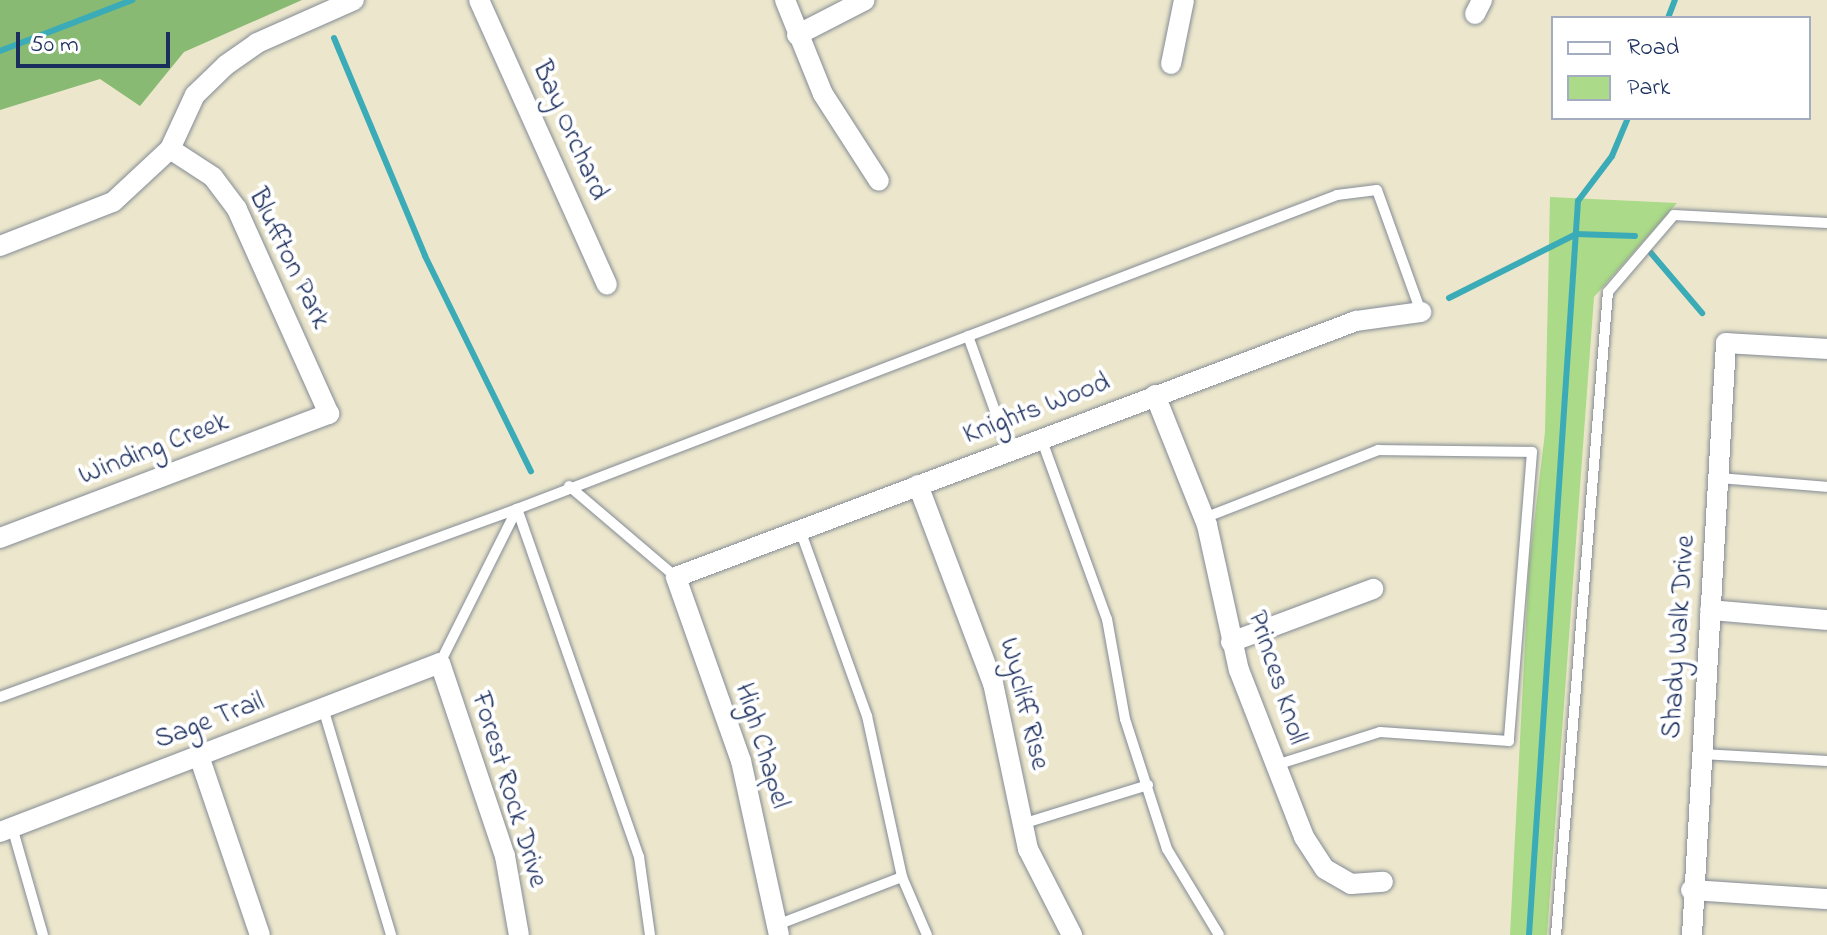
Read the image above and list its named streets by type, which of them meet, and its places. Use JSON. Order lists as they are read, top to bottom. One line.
{"streets":{"street":["Bay Orchard","Bluffton Park","Knights Wood","Winding Creek","Shady Walk Drive","Princes Knoll","Wycliff Rise","Sage Trail","High Chapel","Forest Rock Drive"]},"crossings":[["Bluffton Park","Winding Creek"],["Knights Wood","Princes Knoll"],["Knights Wood","Wycliff Rise"],["Knights Wood","High Chapel"],["Sage Trail","Forest Rock Drive"]],"legend":["Road","Park"],"scale_bar":"50 m"}
